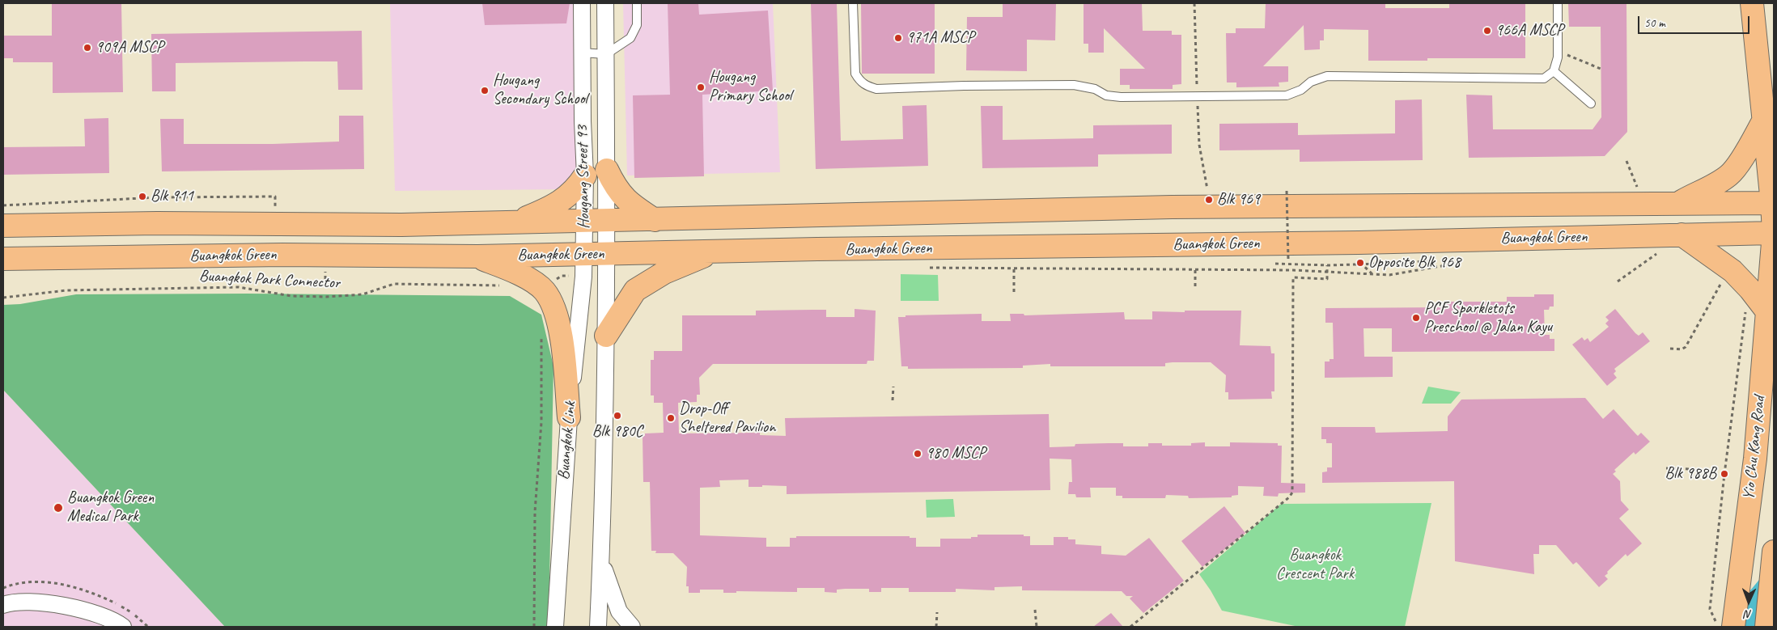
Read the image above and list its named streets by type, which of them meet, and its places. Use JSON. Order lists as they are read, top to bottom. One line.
{"streets":{"main road":["Buangkok Green","Yio Chu Kang Road"],"street":["Hougang Street 93","Buangkok Link"],"path":["Buangkok Park Connector"]},"crossings":[["Hougang Street 93","Buangkok Green"],["Hougang Street 93","Buangkok Link"],["Buangkok Green","Buangkok Link"],["Buangkok Green","Yio Chu Kang Road"]],"parks":["Buangkok Crescent Park"],"places":["966A MSCP","971A MSCP","909A MSCP","Hougang Primary School","Hougang Secondary School","Blk 911","Blk 969","Opposite Blk 968","PCF Sparkletots Preschool @ Jalan Kayu","Blk 980C","Drop-Off Sheltered Pavilion","980 MSCP","Blk 988B","Buangkok Green Medical Park"],"scale_bar":"50 m","north":"bottom"}
